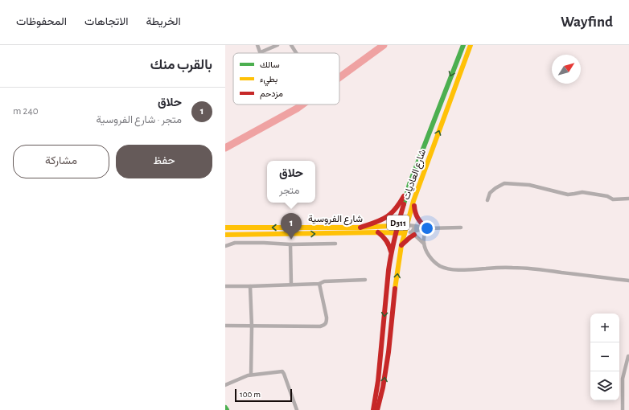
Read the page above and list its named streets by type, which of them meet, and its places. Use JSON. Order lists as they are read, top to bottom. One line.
{"streets":{"main road":["شارع العاديات","شارع الفروسية","D311"]},"crossings":[["شارع العاديات","شارع الفروسية"]],"legend":["سالك","بطيء","مزدحم"],"scale_bar":"100 m","north":"top right","page":{"header":"Wayfind","nav":["الخريطة","الاتجاهات","المحفوظات"],"heading":"بالقرب منك","list":[{"mark":"1","name":"حلاق","note":"متجر · شارع الفروسية","value":"240 m"}],"buttons":["حفظ","مشاركة"],"popup":["حلاق","متجر"],"pins":"1","map_buttons":["+","−"],"scale":"100 m"}}
